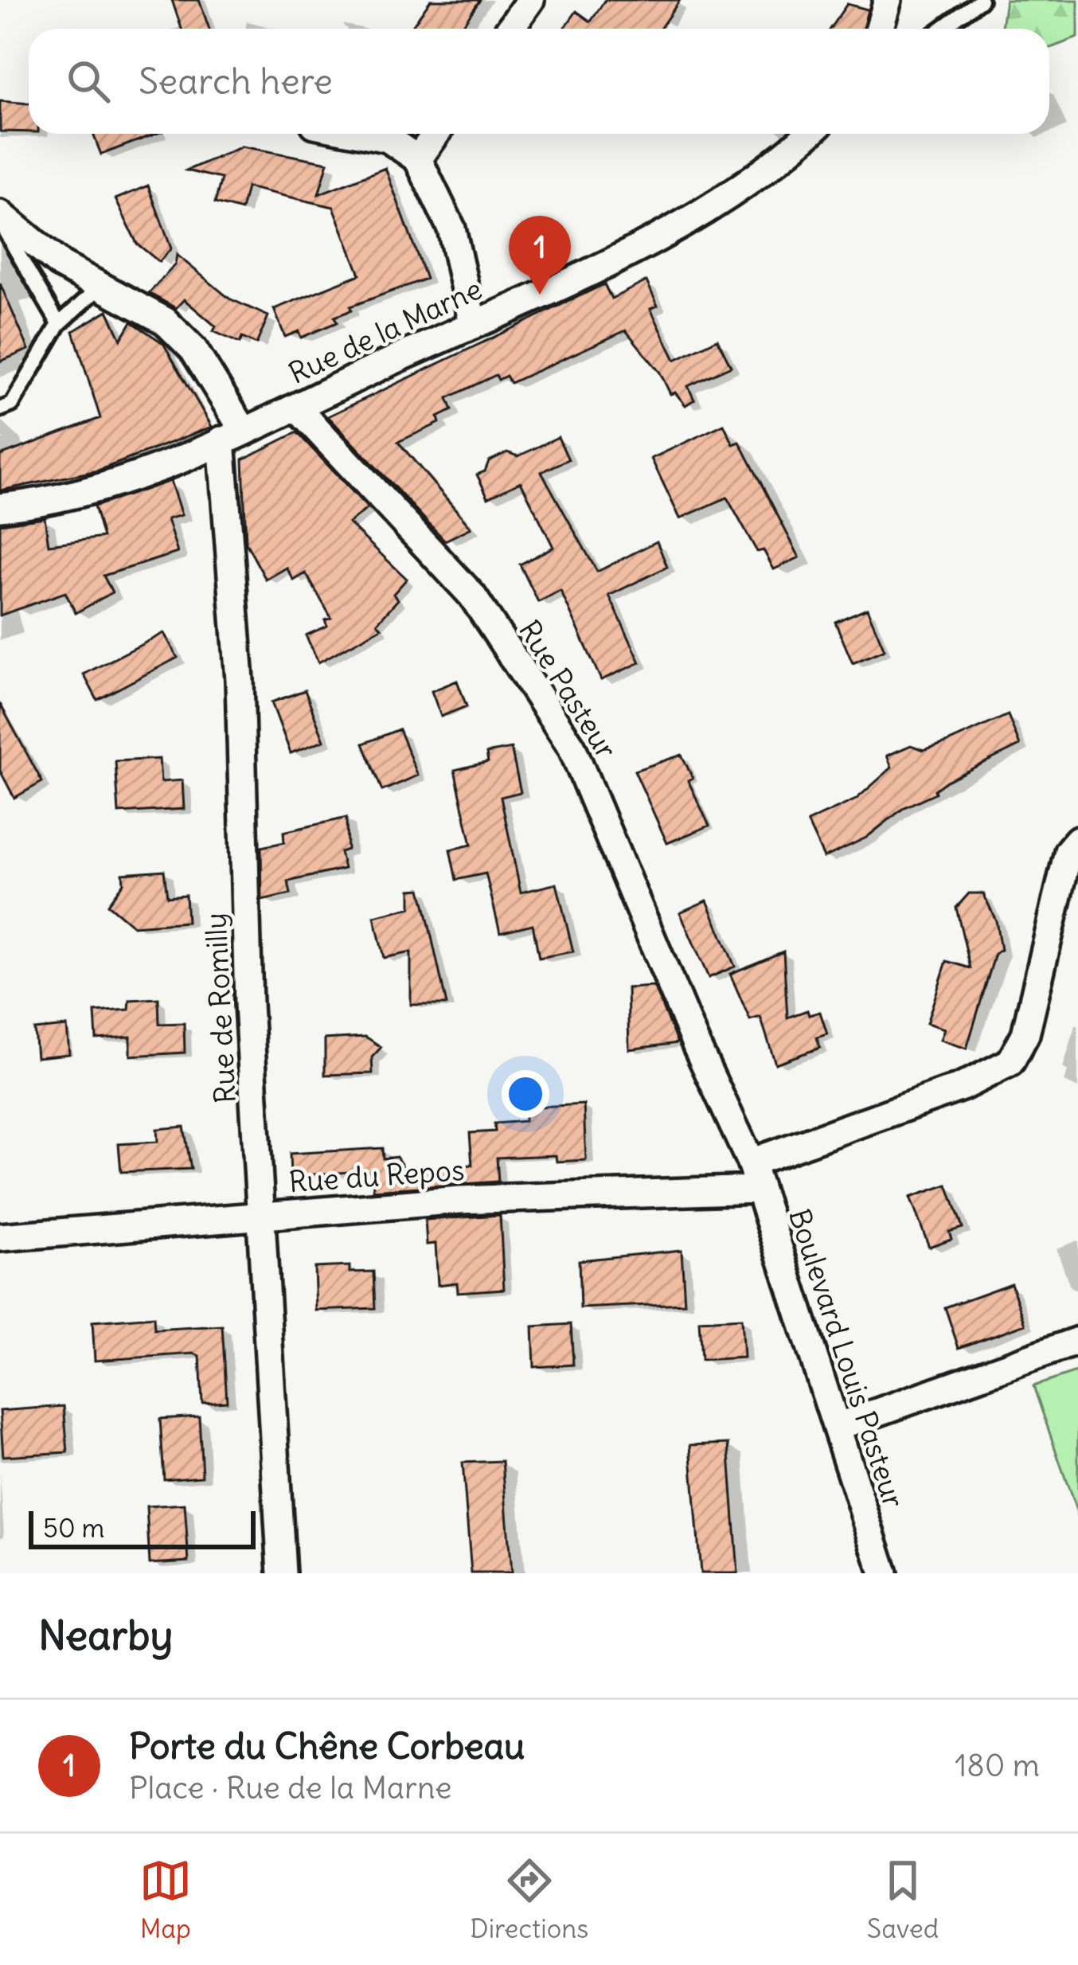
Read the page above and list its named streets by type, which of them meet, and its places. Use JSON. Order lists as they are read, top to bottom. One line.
{"streets":{"street":["Rue de la Marne","Rue Pasteur","Rue de Romilly","Rue du Repos","Boulevard Louis Pasteur"]},"crossings":[["Rue de la Marne","Rue Pasteur"],["Rue de la Marne","Rue de Romilly"],["Rue Pasteur","Boulevard Louis Pasteur"],["Rue de Romilly","Rue du Repos"],["Rue du Repos","Boulevard Louis Pasteur"]],"scale_bar":"50 m","page":{"search":"Search here","pins":"1","scale":"50 m","heading":"Nearby","list":[{"mark":"1","name":"Porte du Chêne Corbeau","note":"Place · Rue de la Marne","value":"180 m"}],"nav":["Map","Directions","Saved"]}}
